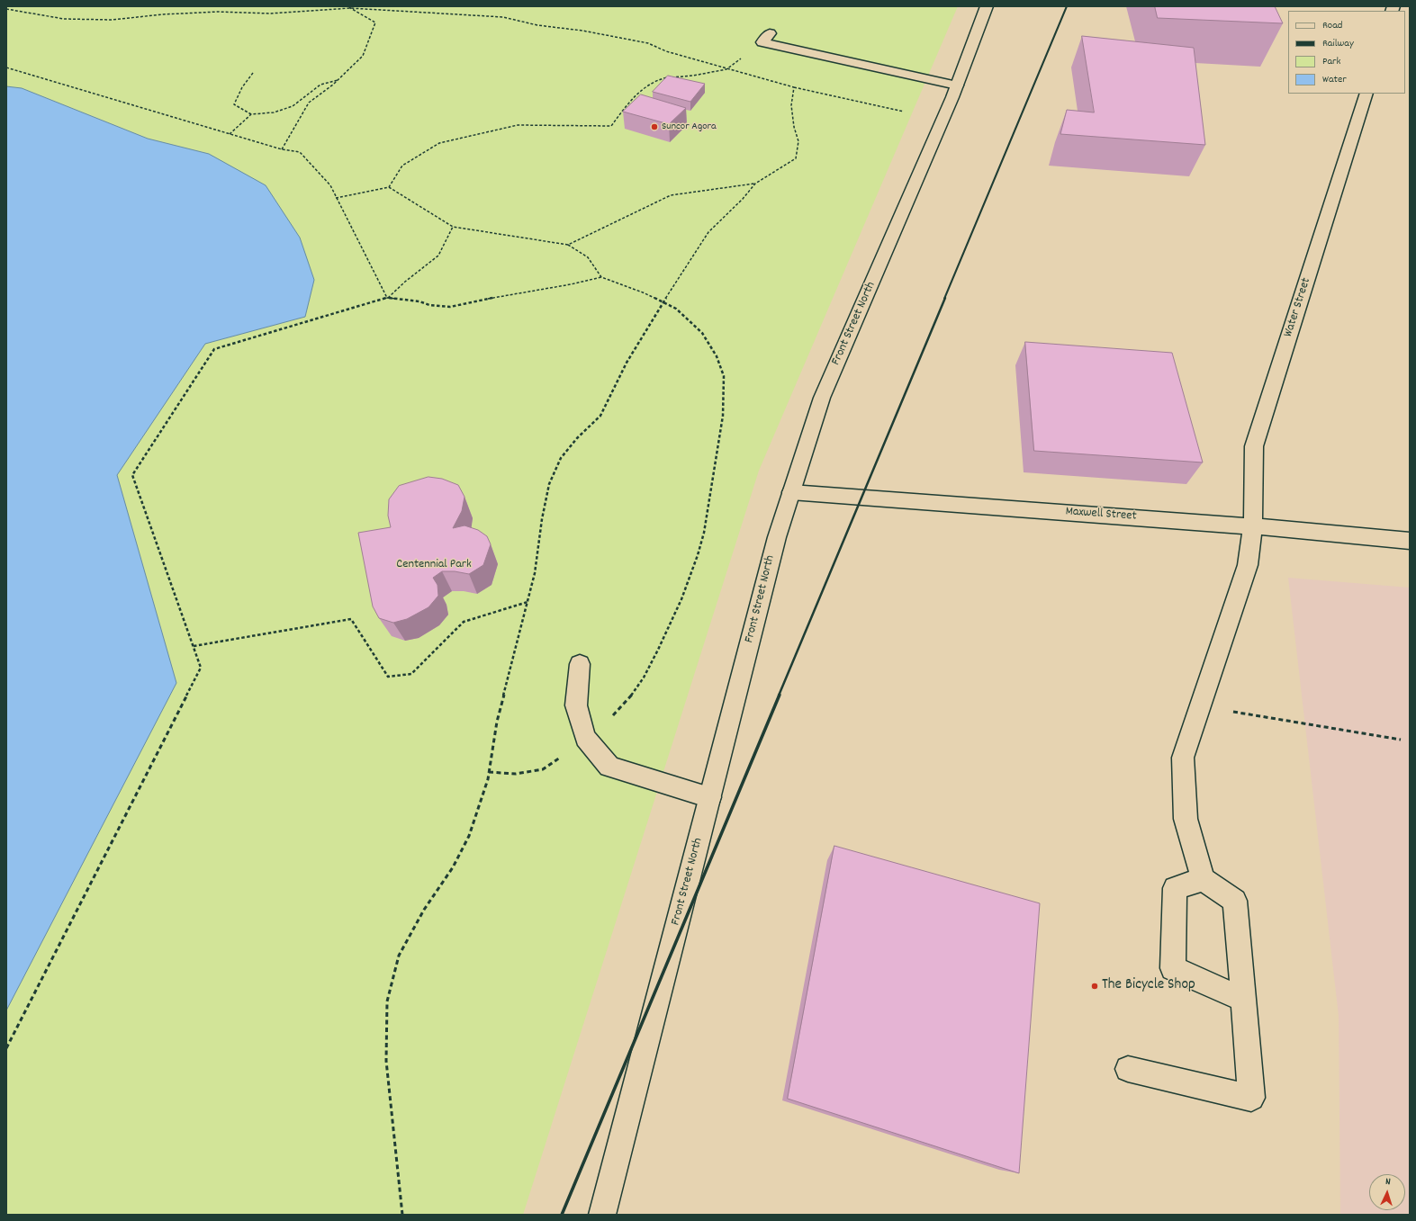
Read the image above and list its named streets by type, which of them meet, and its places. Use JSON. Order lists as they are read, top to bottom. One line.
{"streets":{"street":["Water Street","Front Street North","Maxwell Street"]},"crossings":[["Water Street","Maxwell Street"],["Front Street North","Maxwell Street"]],"parks":["Centennial Park"],"places":["Suncor Agora","The Bicycle Shop"],"legend":["Road","Railway","Park","Water"],"north":"top"}
